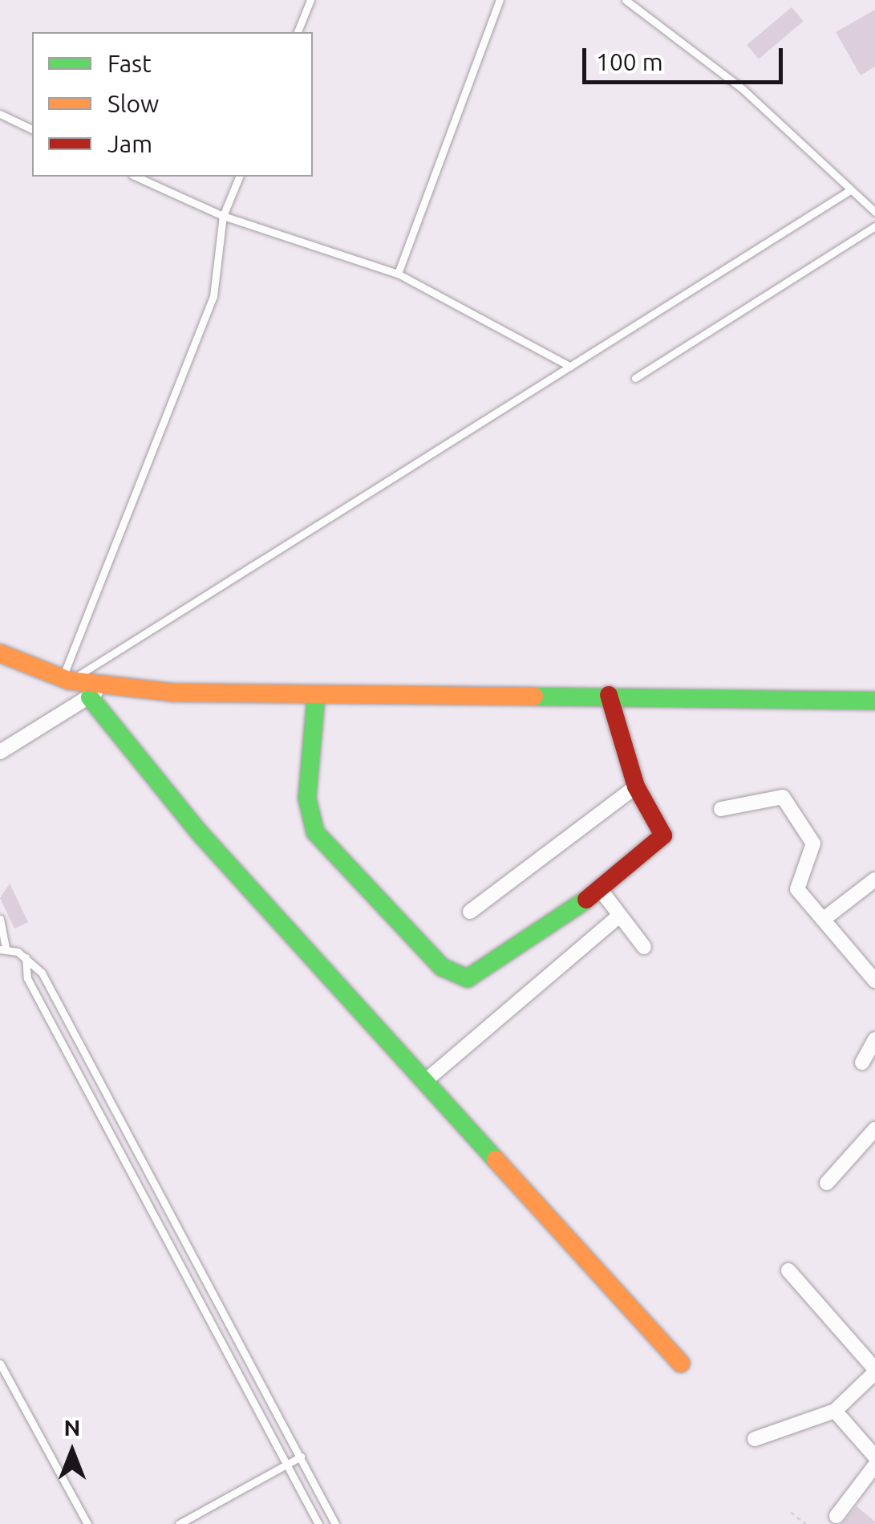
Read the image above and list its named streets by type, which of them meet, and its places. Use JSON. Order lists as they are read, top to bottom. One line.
{"legend":["Fast","Slow","Jam"],"scale_bar":"100 m","north":"top"}
